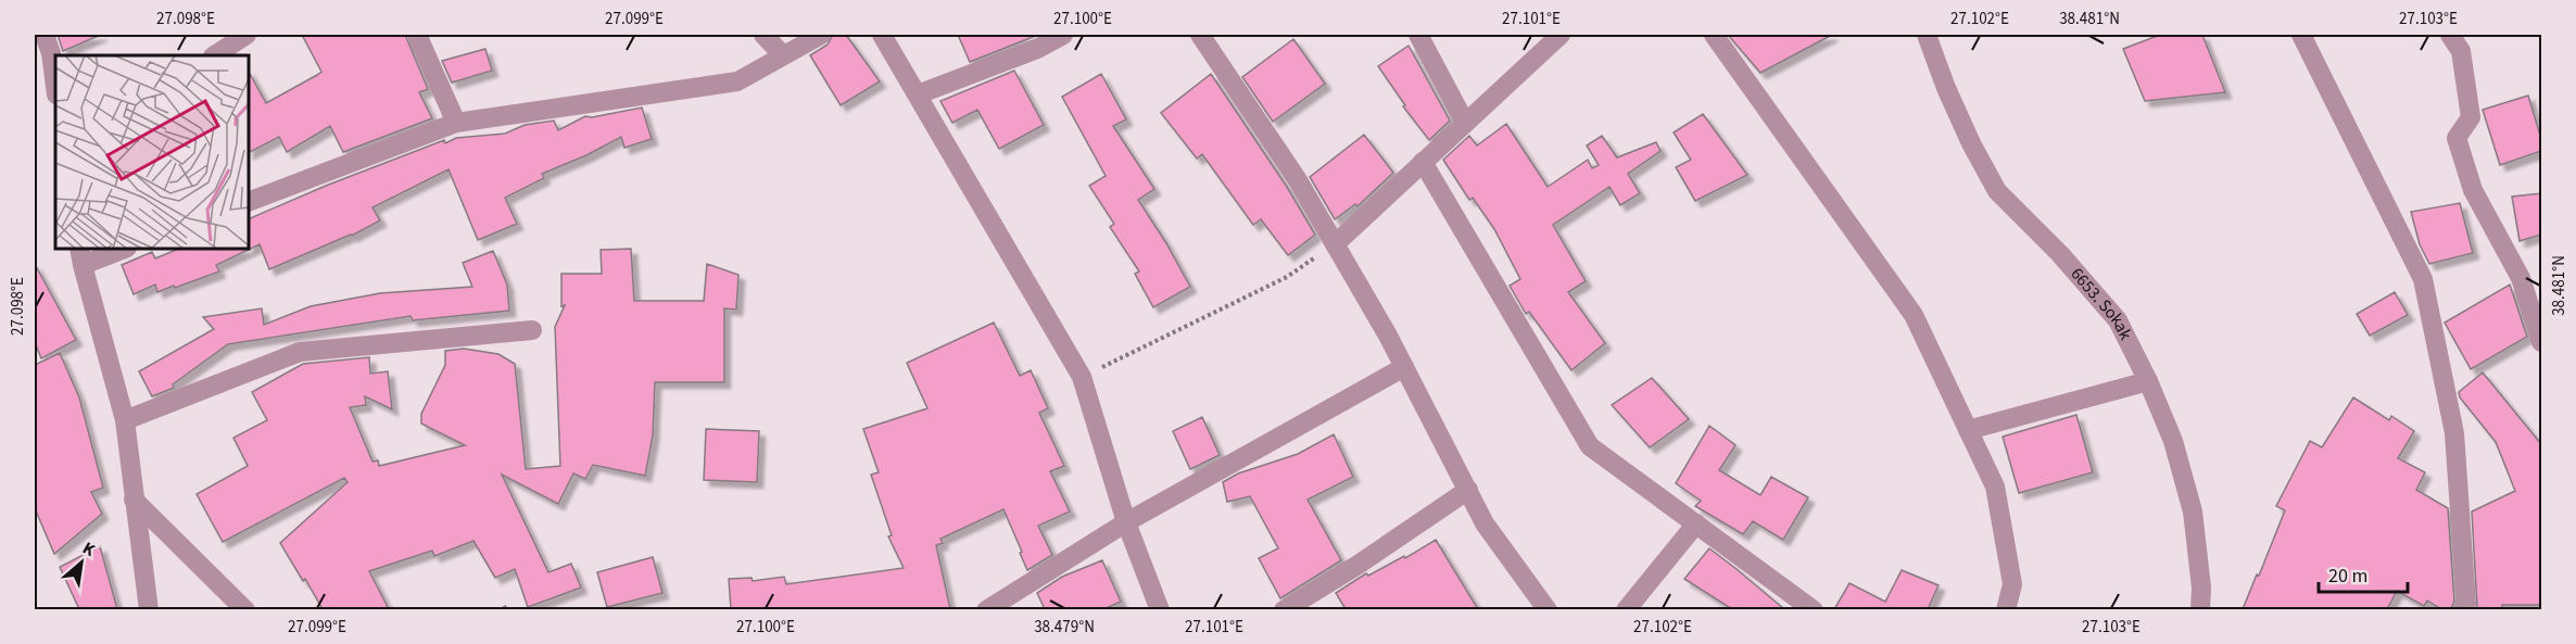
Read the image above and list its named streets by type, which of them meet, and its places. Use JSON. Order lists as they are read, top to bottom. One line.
{"streets":{"street":["6653. Sokak"]},"scale_bar":"20 m","north":"top right","coordinates":["27.098°E","27.099°E","27.100°E","27.101°E","27.102°E","38.481°N","27.103°E","38.479°N"]}
